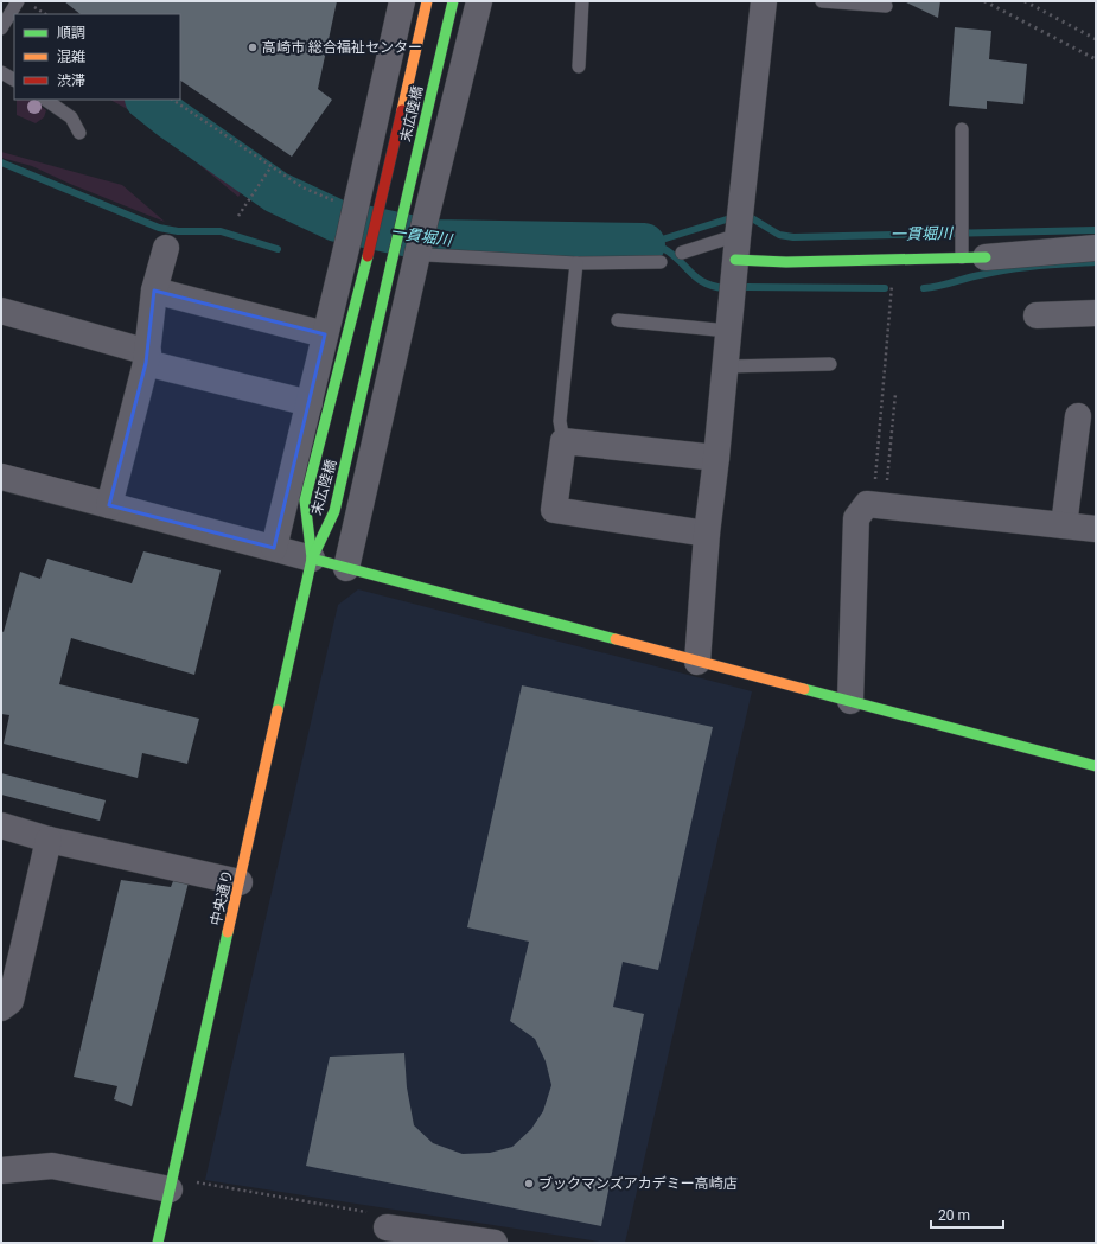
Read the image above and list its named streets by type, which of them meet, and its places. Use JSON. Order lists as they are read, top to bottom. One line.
{"streets":{"street":["末広陸橋","中央通り"]},"crossings":[["末広陸橋","中央通り"]],"water":["一貫堀川"],"places":["高崎市 総合福祉センター","ブックマンズアカデミー高崎店"],"legend":["順調","混雑","渋滞"],"scale_bar":"20 m"}
